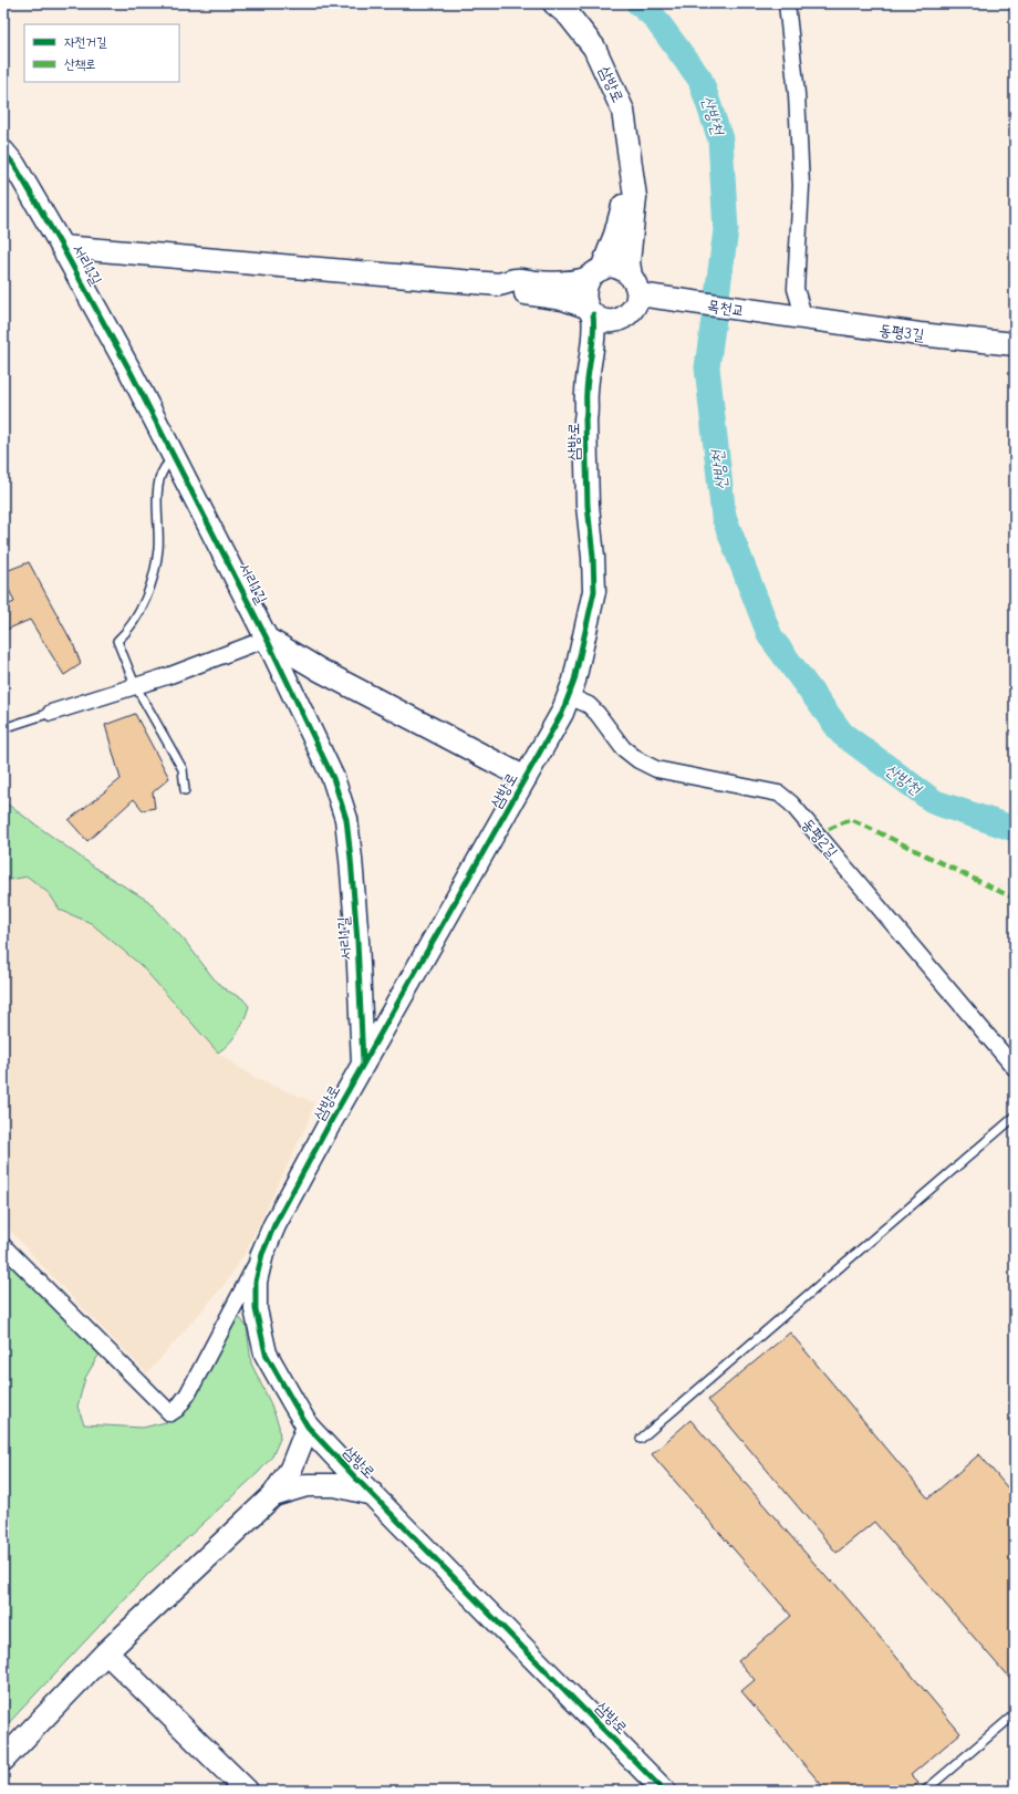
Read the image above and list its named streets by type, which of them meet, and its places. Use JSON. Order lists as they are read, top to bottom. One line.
{"streets":{"street":["삼방로","서리1길","목천교","동평3길","동평2길"]},"crossings":[["삼방로","서리1길"],["삼방로","목천교"],["삼방로","동평2길"],["목천교","동평3길"]],"water":["산방천"],"legend":["자전거길","산책로"]}
